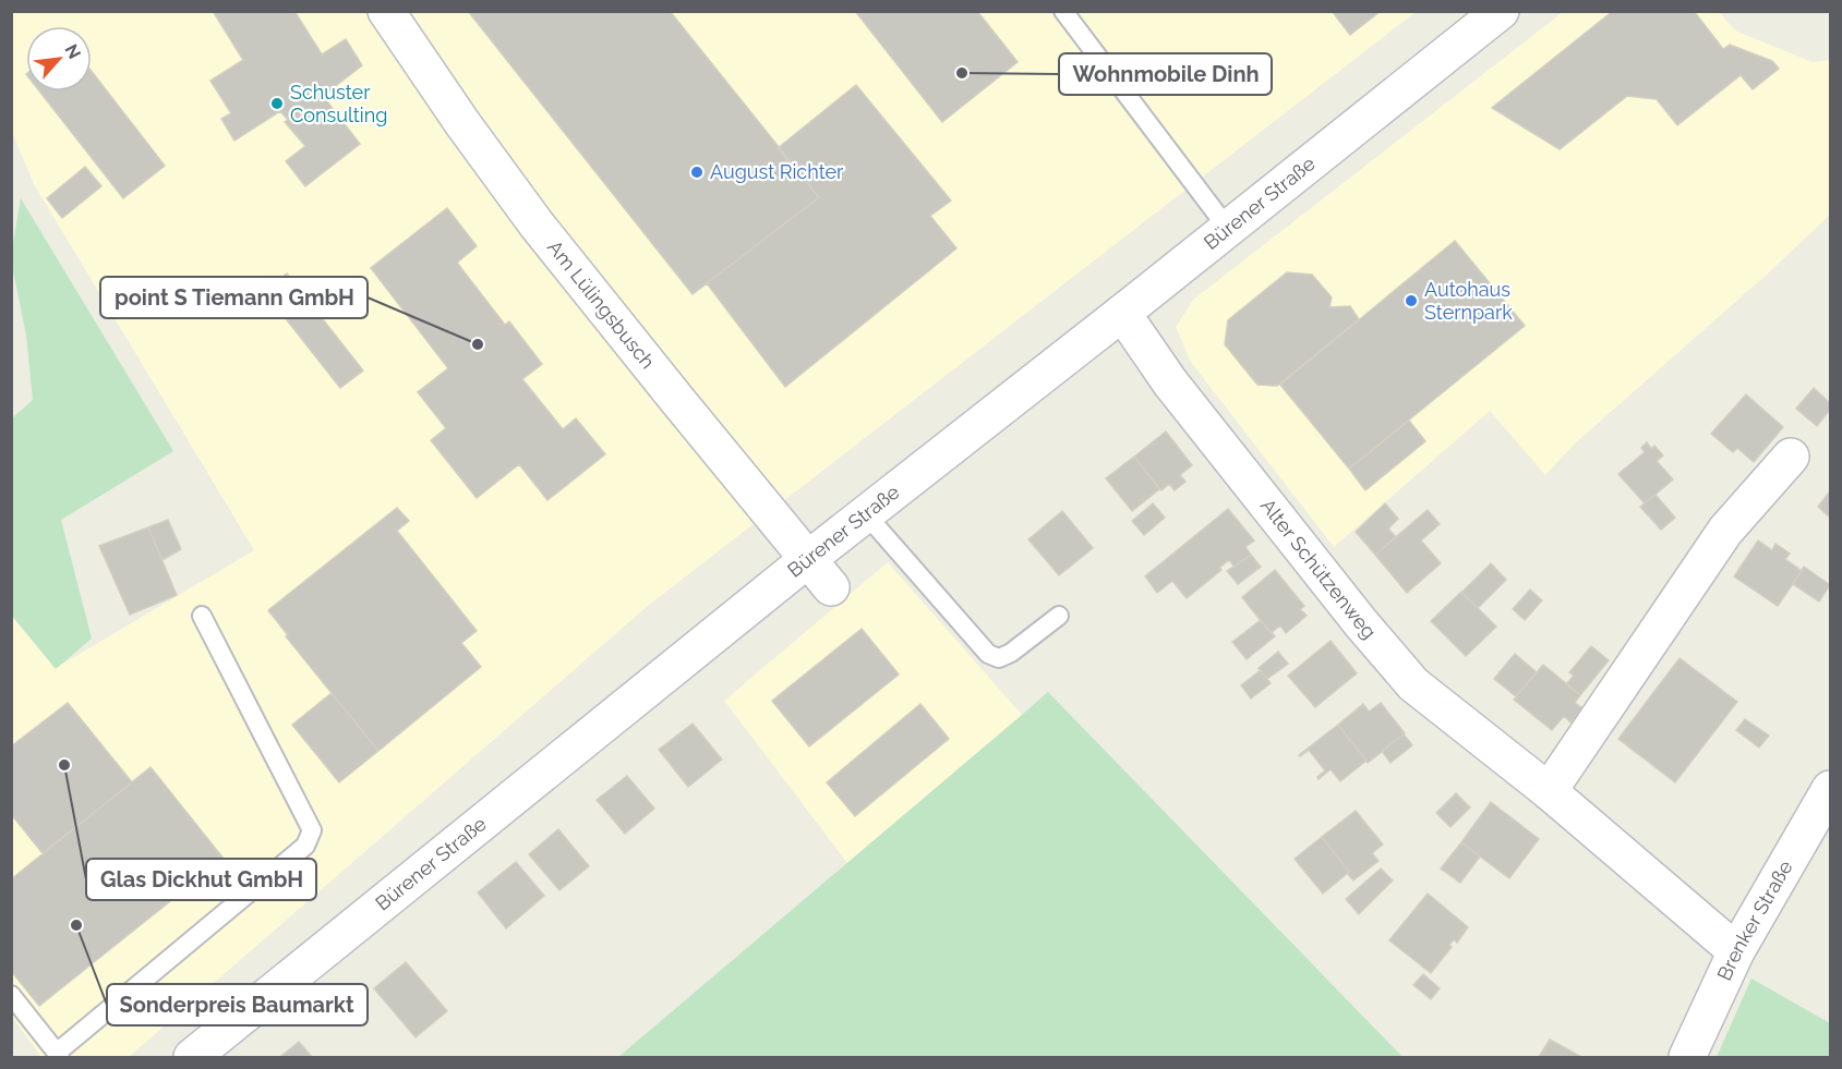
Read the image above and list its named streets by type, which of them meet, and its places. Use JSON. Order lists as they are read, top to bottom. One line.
{"streets":{"street":["Bürener Straße","Am Lülingsbusch","Alter Schützenweg","Brenker Straße"]},"crossings":[["Bürener Straße","Am Lülingsbusch"],["Bürener Straße","Alter Schützenweg"],["Alter Schützenweg","Brenker Straße"]],"places":["Wohnmobile Dinh","Schuster Consulting","August Richter","Autohaus Sternpark","point S Tiemann GmbH","Glas Dickhut GmbH","Sonderpreis Baumarkt"],"north":"top right"}
